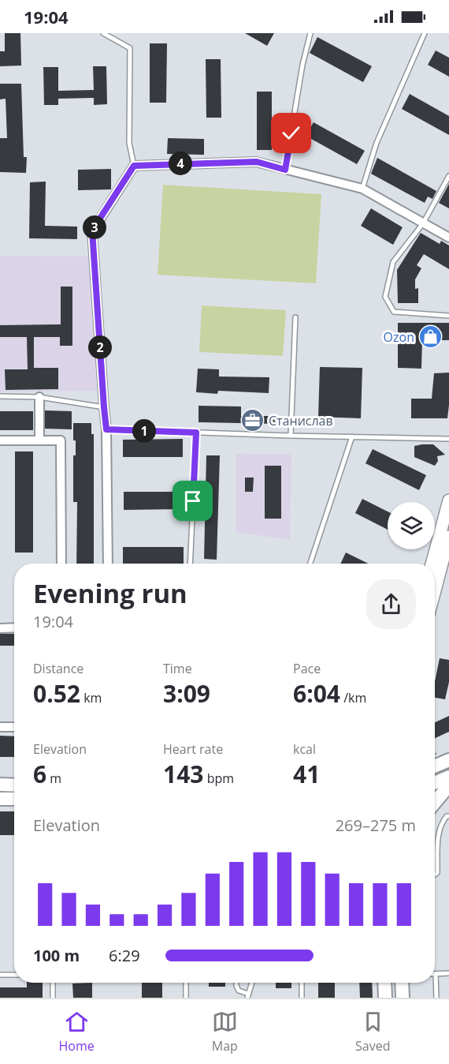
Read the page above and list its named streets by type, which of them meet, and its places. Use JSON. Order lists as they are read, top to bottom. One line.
{"places":{"shop":["Ozon"],"office":["Станислав"]},"page":{"status":"19:04","pins":["4","3","2","1"],"heading":["Evening run","19:04"],"stats":[["Distance","0.52 km"],["Time","3:09"],["Pace","6:04 /km"],["Elevation","6 m"],["Heart rate","143 bpm"],["kcal","41"]],"chart":["Elevation","269–275 m"],"list":[{"name":"100 m","note":"6:29"}],"tabs":["Home","Map","Saved"]}}
